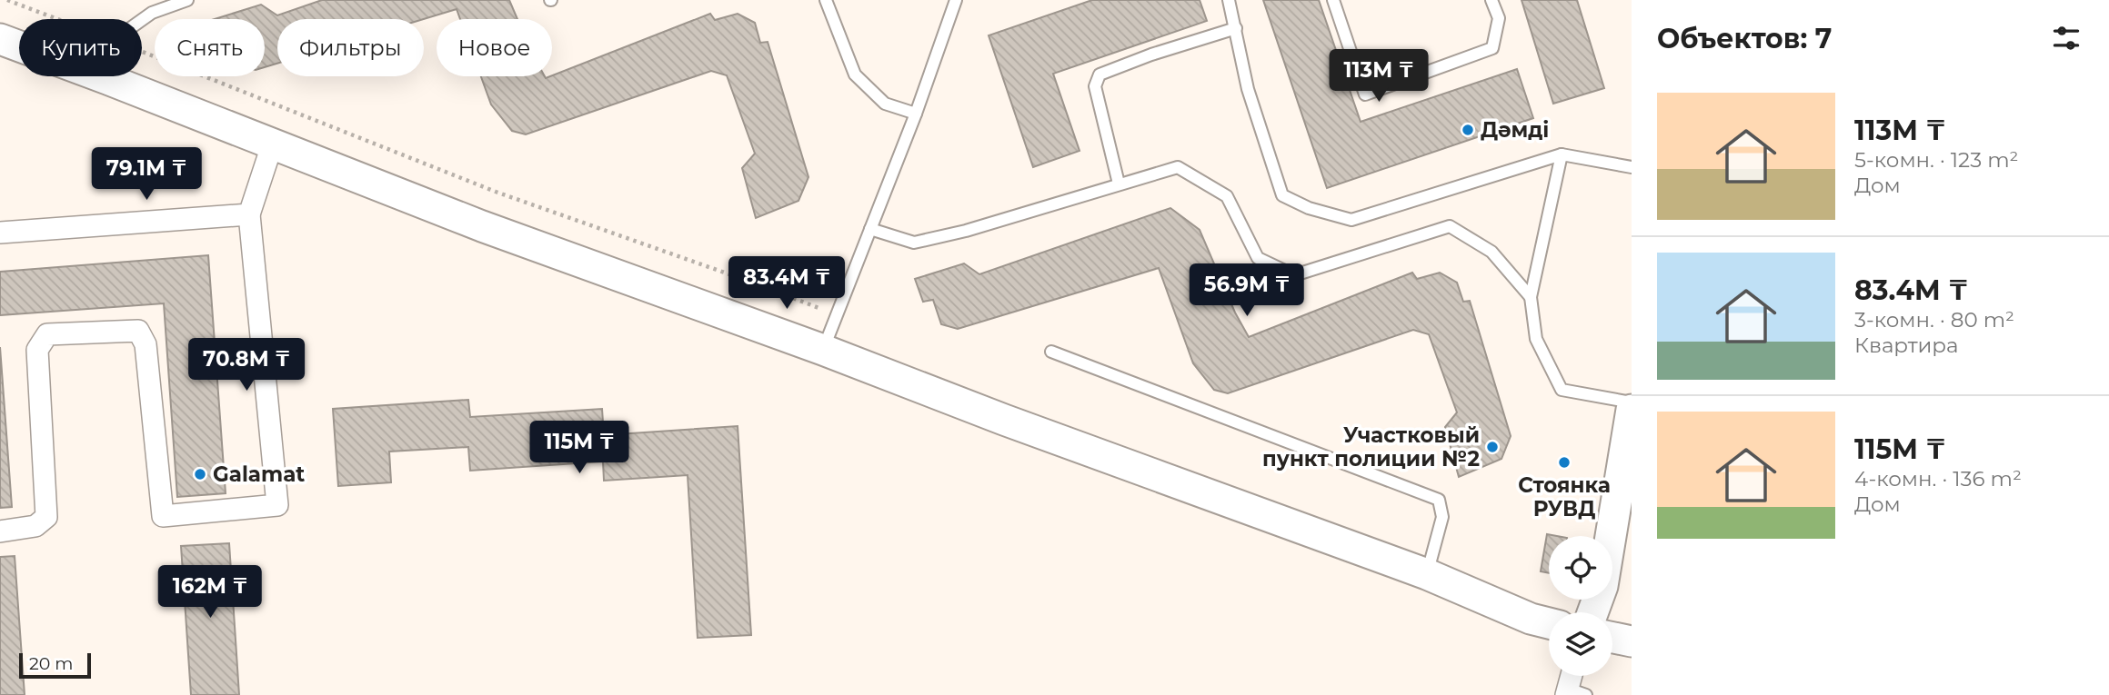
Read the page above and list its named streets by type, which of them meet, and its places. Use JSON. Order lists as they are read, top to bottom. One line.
{"places":["Дәмді","Участковый пункт полиции №2","Стоянка РУВД","Galamat"],"scale_bar":"20 m","page":{"heading":"Объектов: 7","chip":["Купить","Снять","Фильтры","Новое"],"price":["113M ₸","79.1M ₸","83.4M ₸","56.9M ₸","70.8M ₸","115M ₸","162M ₸"],"list":[{"name":"113M ₸","note":"5-комн. · 123 m² · Дом"},{"name":"83.4M ₸","note":"3-комн. · 80 m² · Квартира"},{"name":"115M ₸","note":"4-комн. · 136 m² · Дом"}],"scale":"20 m"}}
